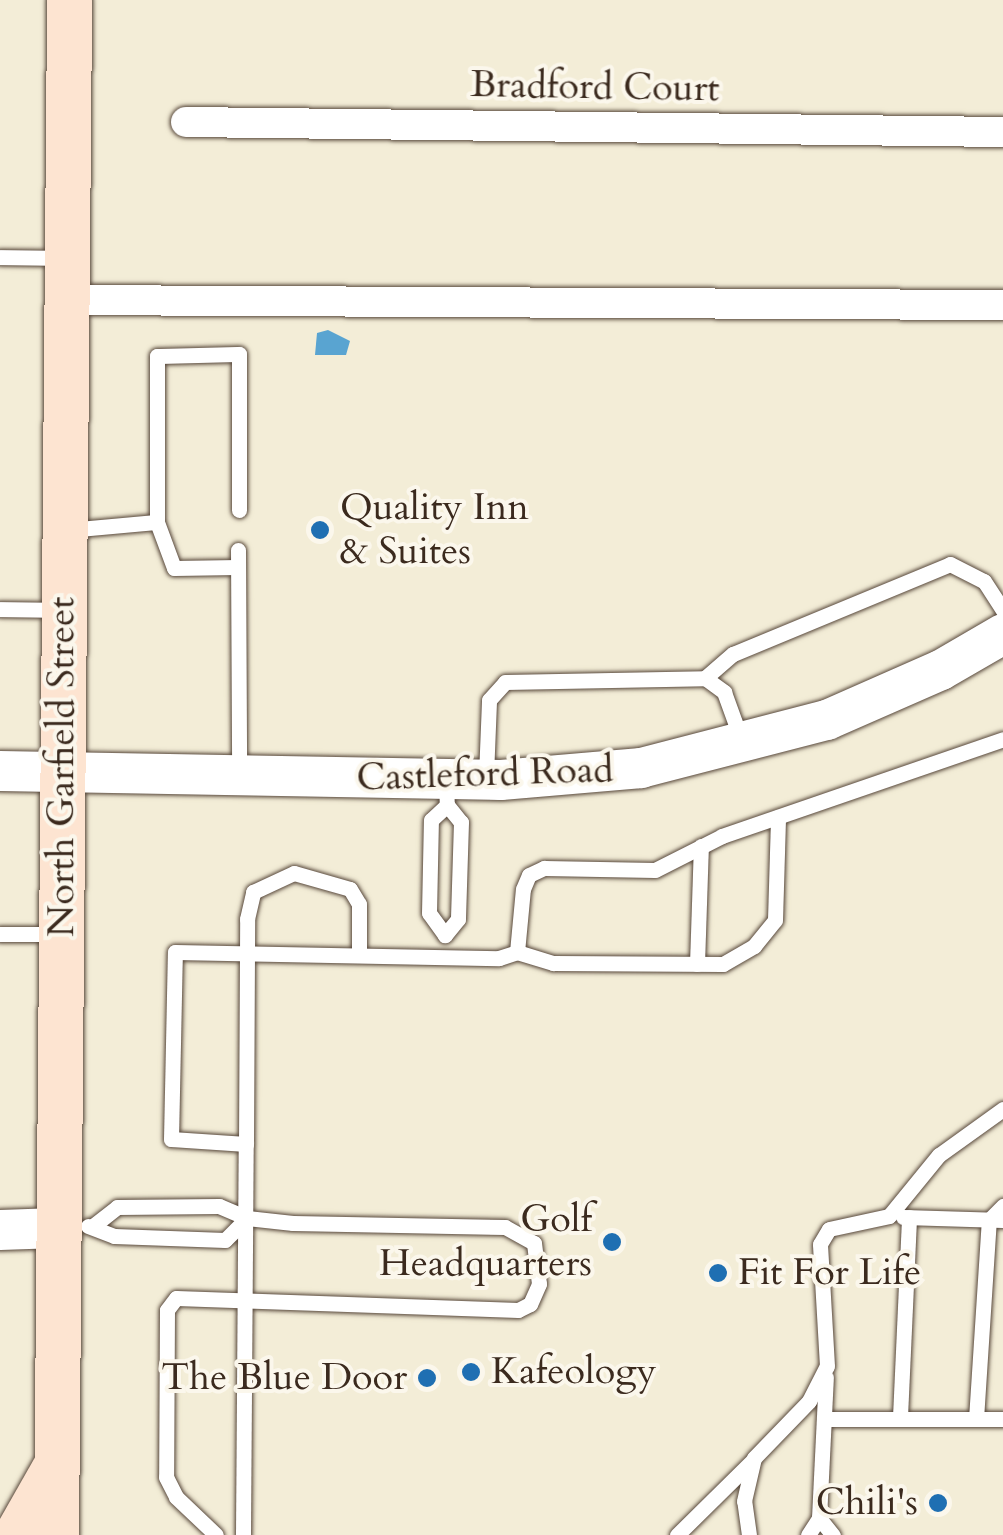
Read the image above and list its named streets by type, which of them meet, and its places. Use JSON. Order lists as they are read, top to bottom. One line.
{"streets":{"main road":["North Garfield Street"],"street":["Bradford Court","Castleford Road"]},"crossings":[["North Garfield Street","Castleford Road"]],"places":["Quality Inn & Suites","Golf Headquarters","Fit For Life","Kafeology","The Blue Door","Chili's"]}
